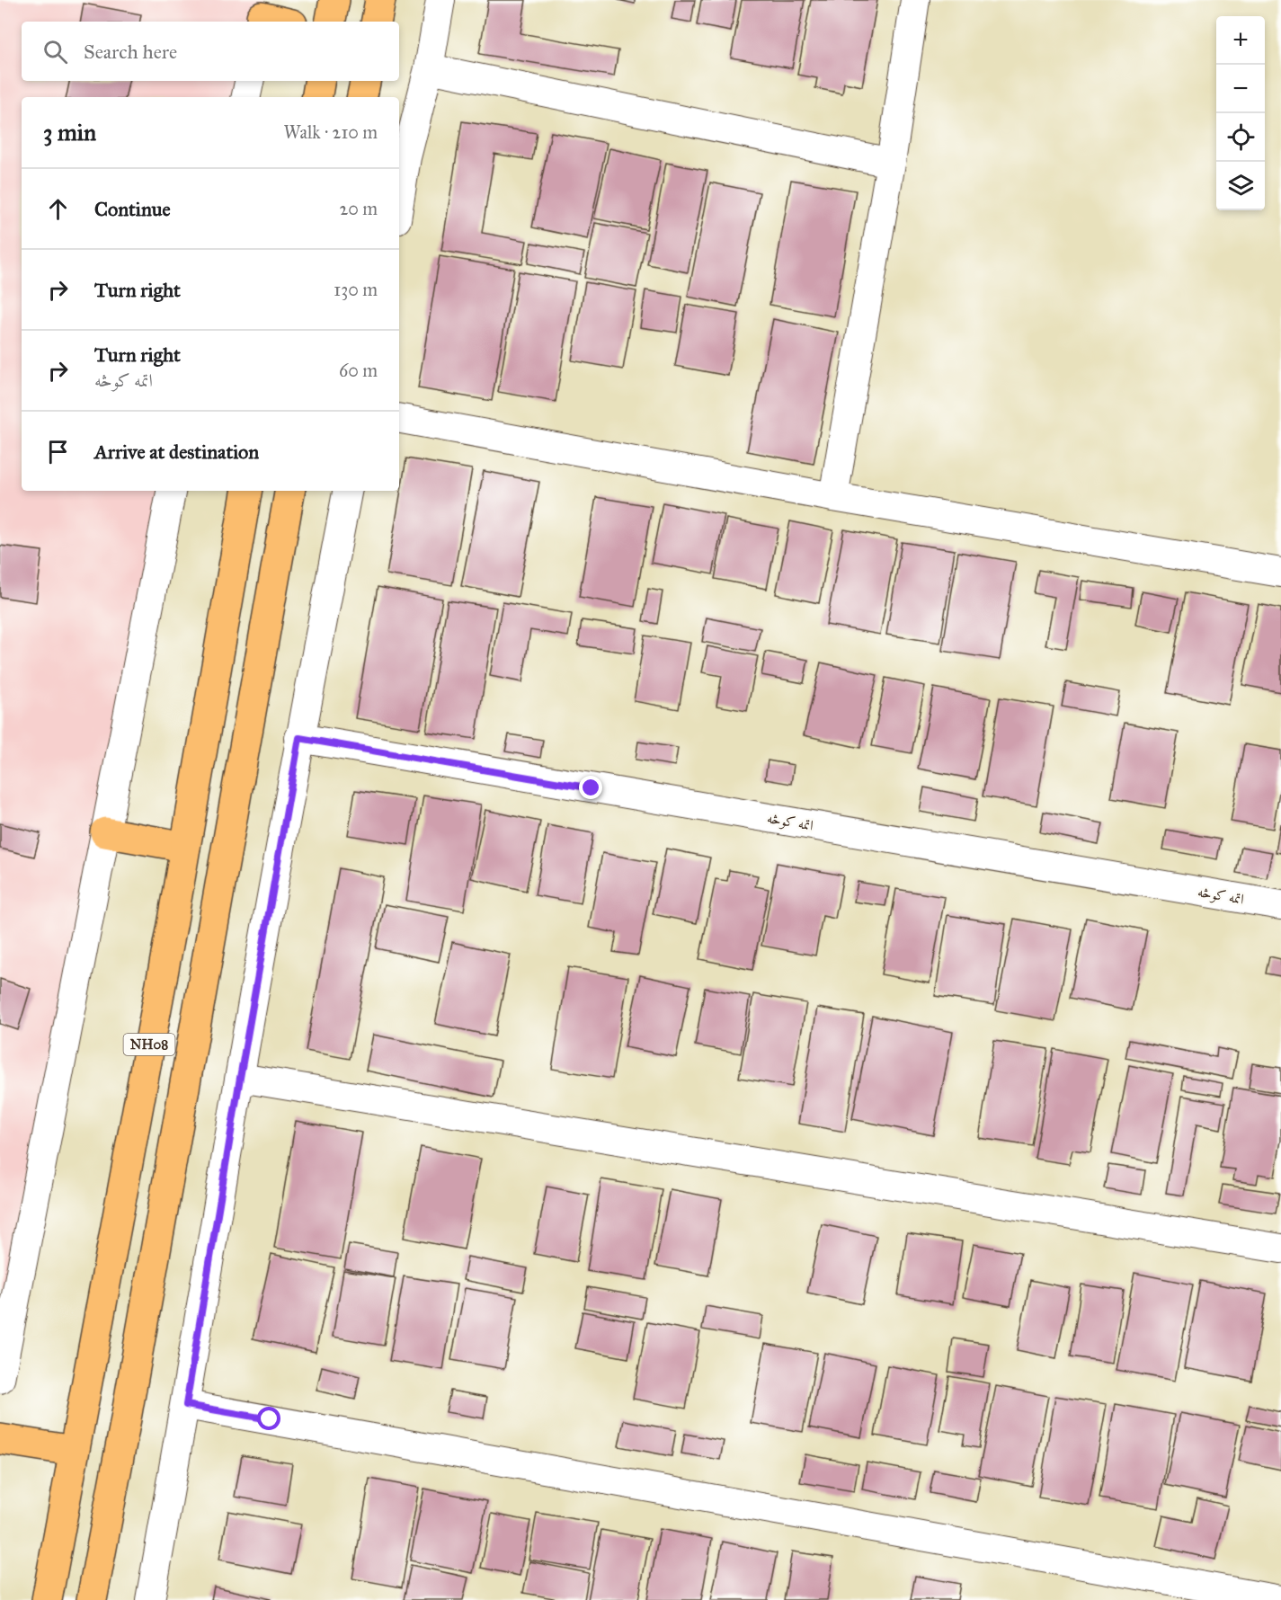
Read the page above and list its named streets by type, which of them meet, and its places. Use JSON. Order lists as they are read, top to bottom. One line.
{"streets":{"highway":["NH08"],"street":["اتمه کوڅه"]},"page":{"map_buttons":["+","−"],"search":"Search here","heading":["3 min","Walk · 210 m"],"list":[["Continue","20 m"],["Turn right","130 m"],["Turn right","اتمه کوڅه","60 m"],"Arrive at destination"]}}
